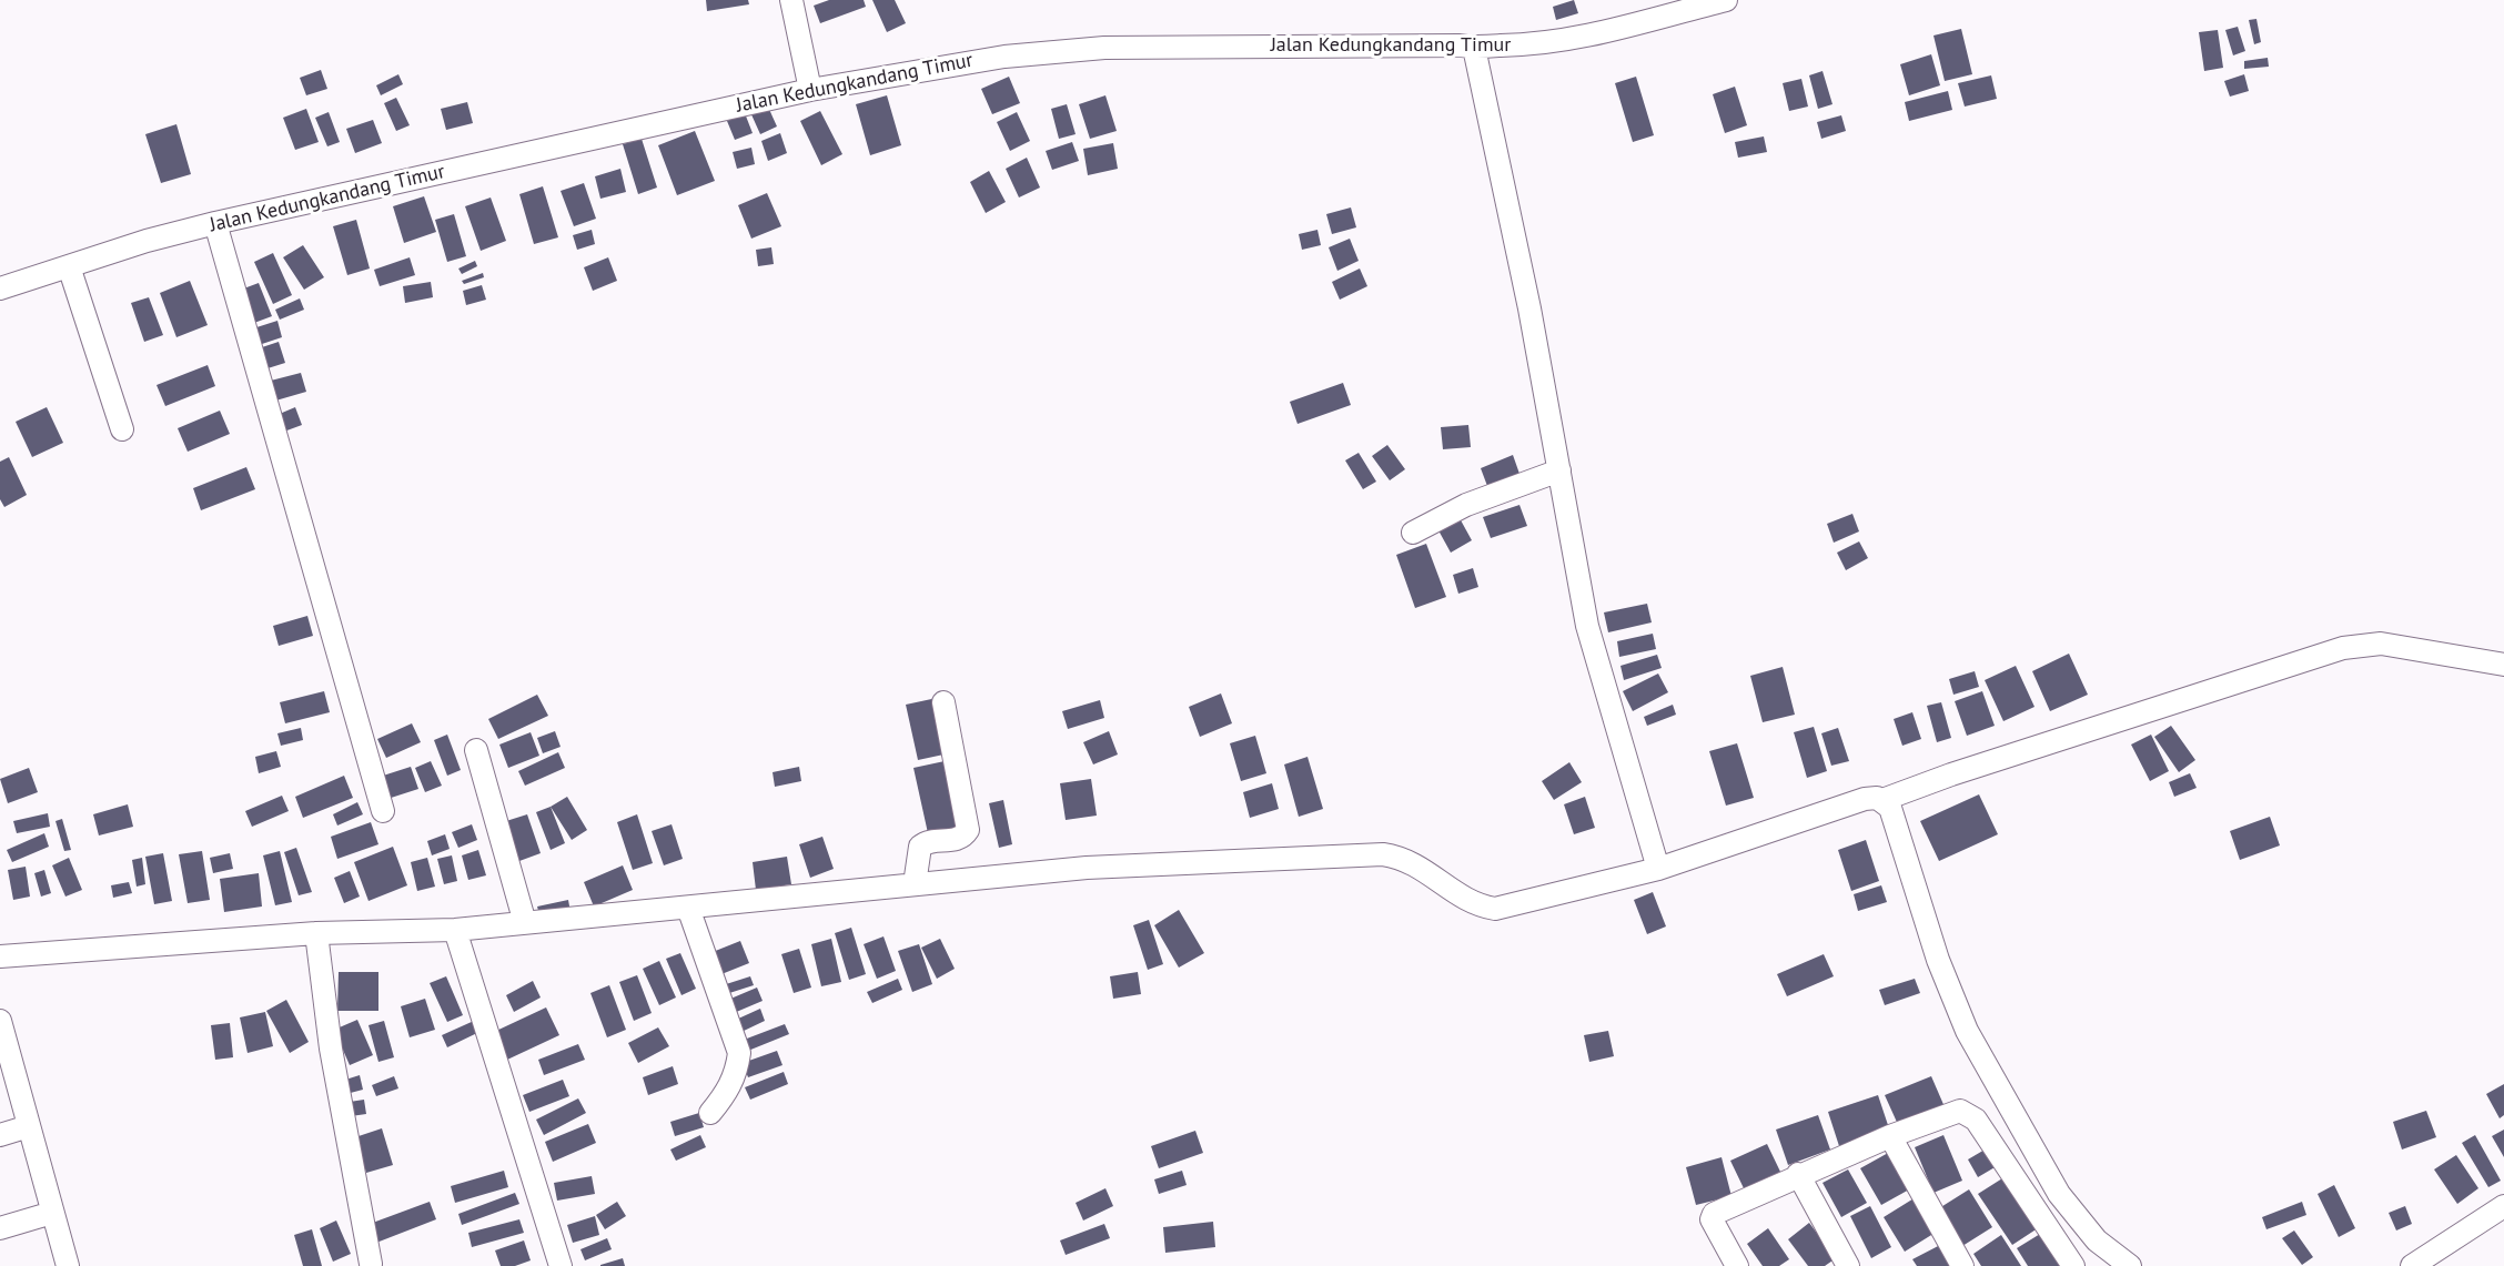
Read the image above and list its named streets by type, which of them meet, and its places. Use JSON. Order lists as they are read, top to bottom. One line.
{"streets":{"street":["Jalan Kedungkandang Timur"]}}
